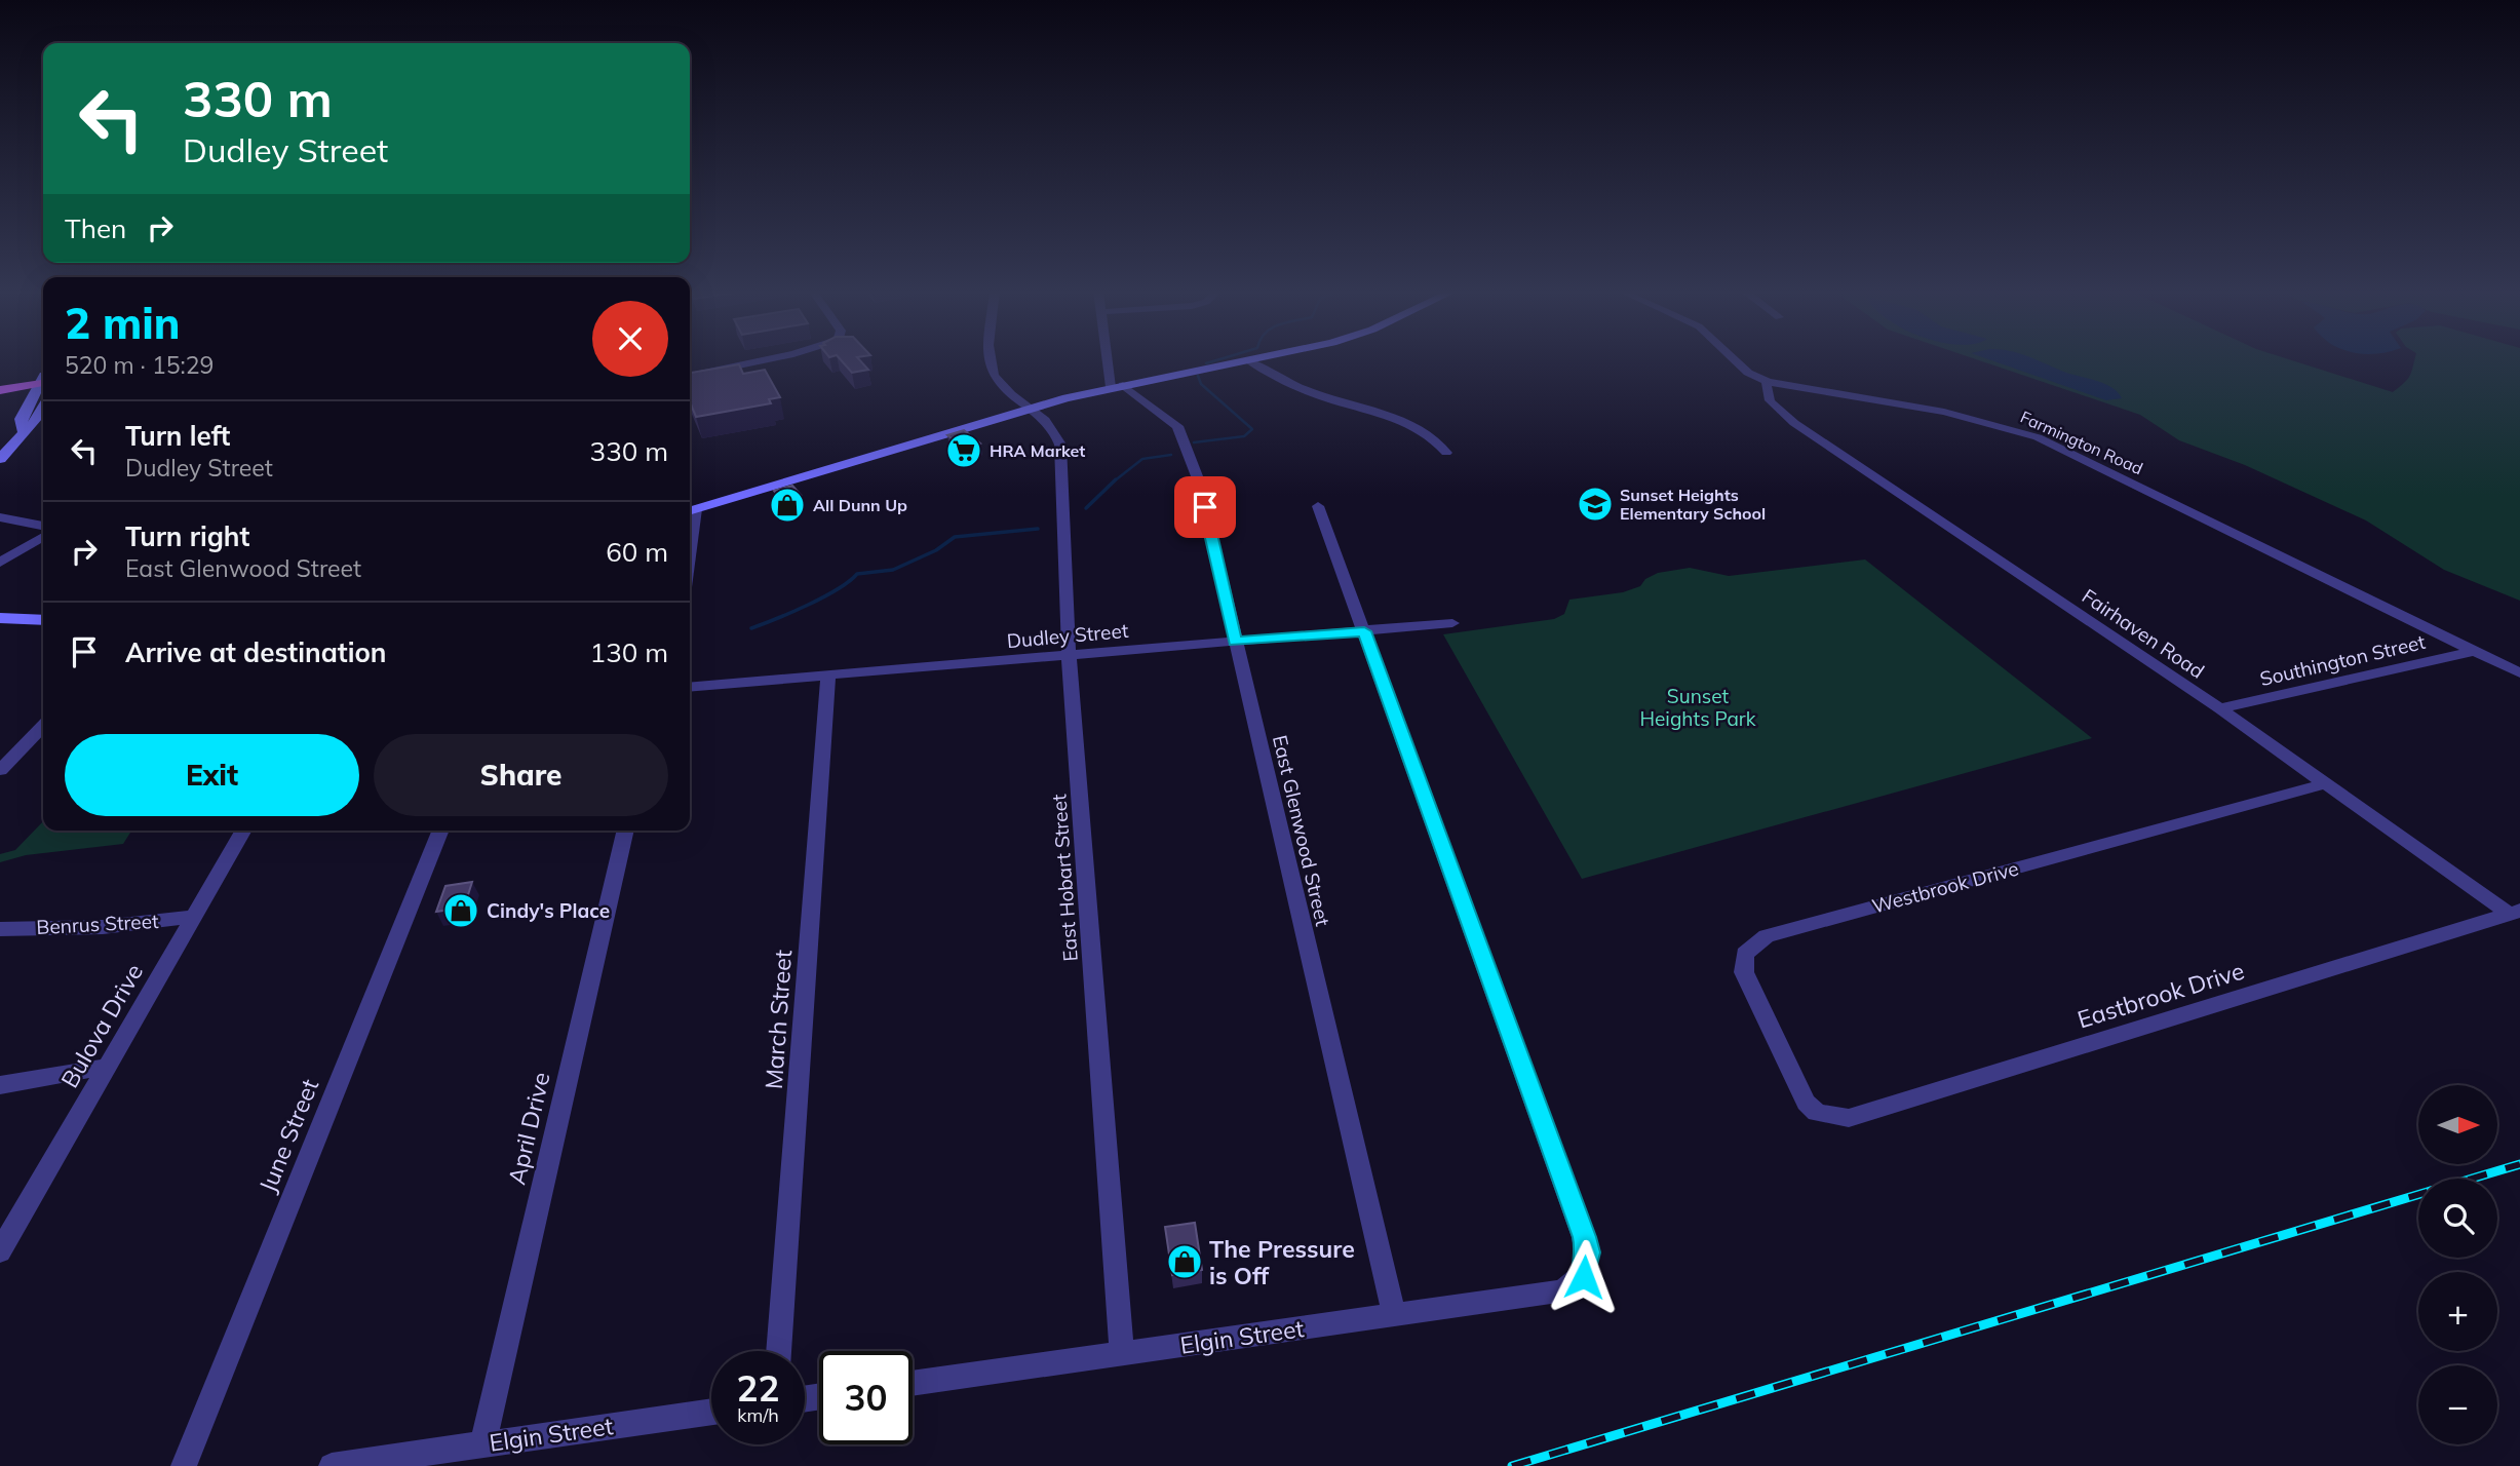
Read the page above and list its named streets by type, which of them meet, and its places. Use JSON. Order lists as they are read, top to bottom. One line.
{"streets":{"street":["Farmington Road","Fairhaven Road","Dudley Street","Southington Street","East Glenwood Street","East Hobart Street","Westbrook Drive","Benrus Street","Eastbrook Drive","March Street","Bulova Drive","April Drive","June Street","Elgin Street"]},"crossings":[["Farmington Road","Fairhaven Road"],["Farmington Road","Southington Street"],["Fairhaven Road","Southington Street"],["Fairhaven Road","Westbrook Drive"],["Fairhaven Road","Eastbrook Drive"],["Dudley Street","East Glenwood Street"],["Dudley Street","East Hobart Street"],["Dudley Street","March Street"],["Dudley Street","Elgin Street"],["East Glenwood Street","Elgin Street"],["East Hobart Street","Elgin Street"],["Westbrook Drive","Eastbrook Drive"],["Benrus Street","Bulova Drive"],["April Drive","Elgin Street"]],"parks":["Sunset Heights Park"],"places":{"supermarket":["HRA Market"],"school or university":["Sunset Heights Elementary School"],"shop":["All Dunn Up","Cindy's Place","The Pressure is Off"]},"north":"right","page":{"turn":["330 m","Dudley Street"],"then":"Then","heading":["2 min","520 m · 15:29"],"list":[{"name":"Turn left","note":"Dudley Street","value":"330 m"},{"name":"Turn right","note":"East Glenwood Street","value":"60 m"},{"name":"Arrive at destination","value":"130 m"}],"buttons":["Exit","Share"],"map_buttons":["+","−"],"speed":"22 km/h","limit":"30"}}
